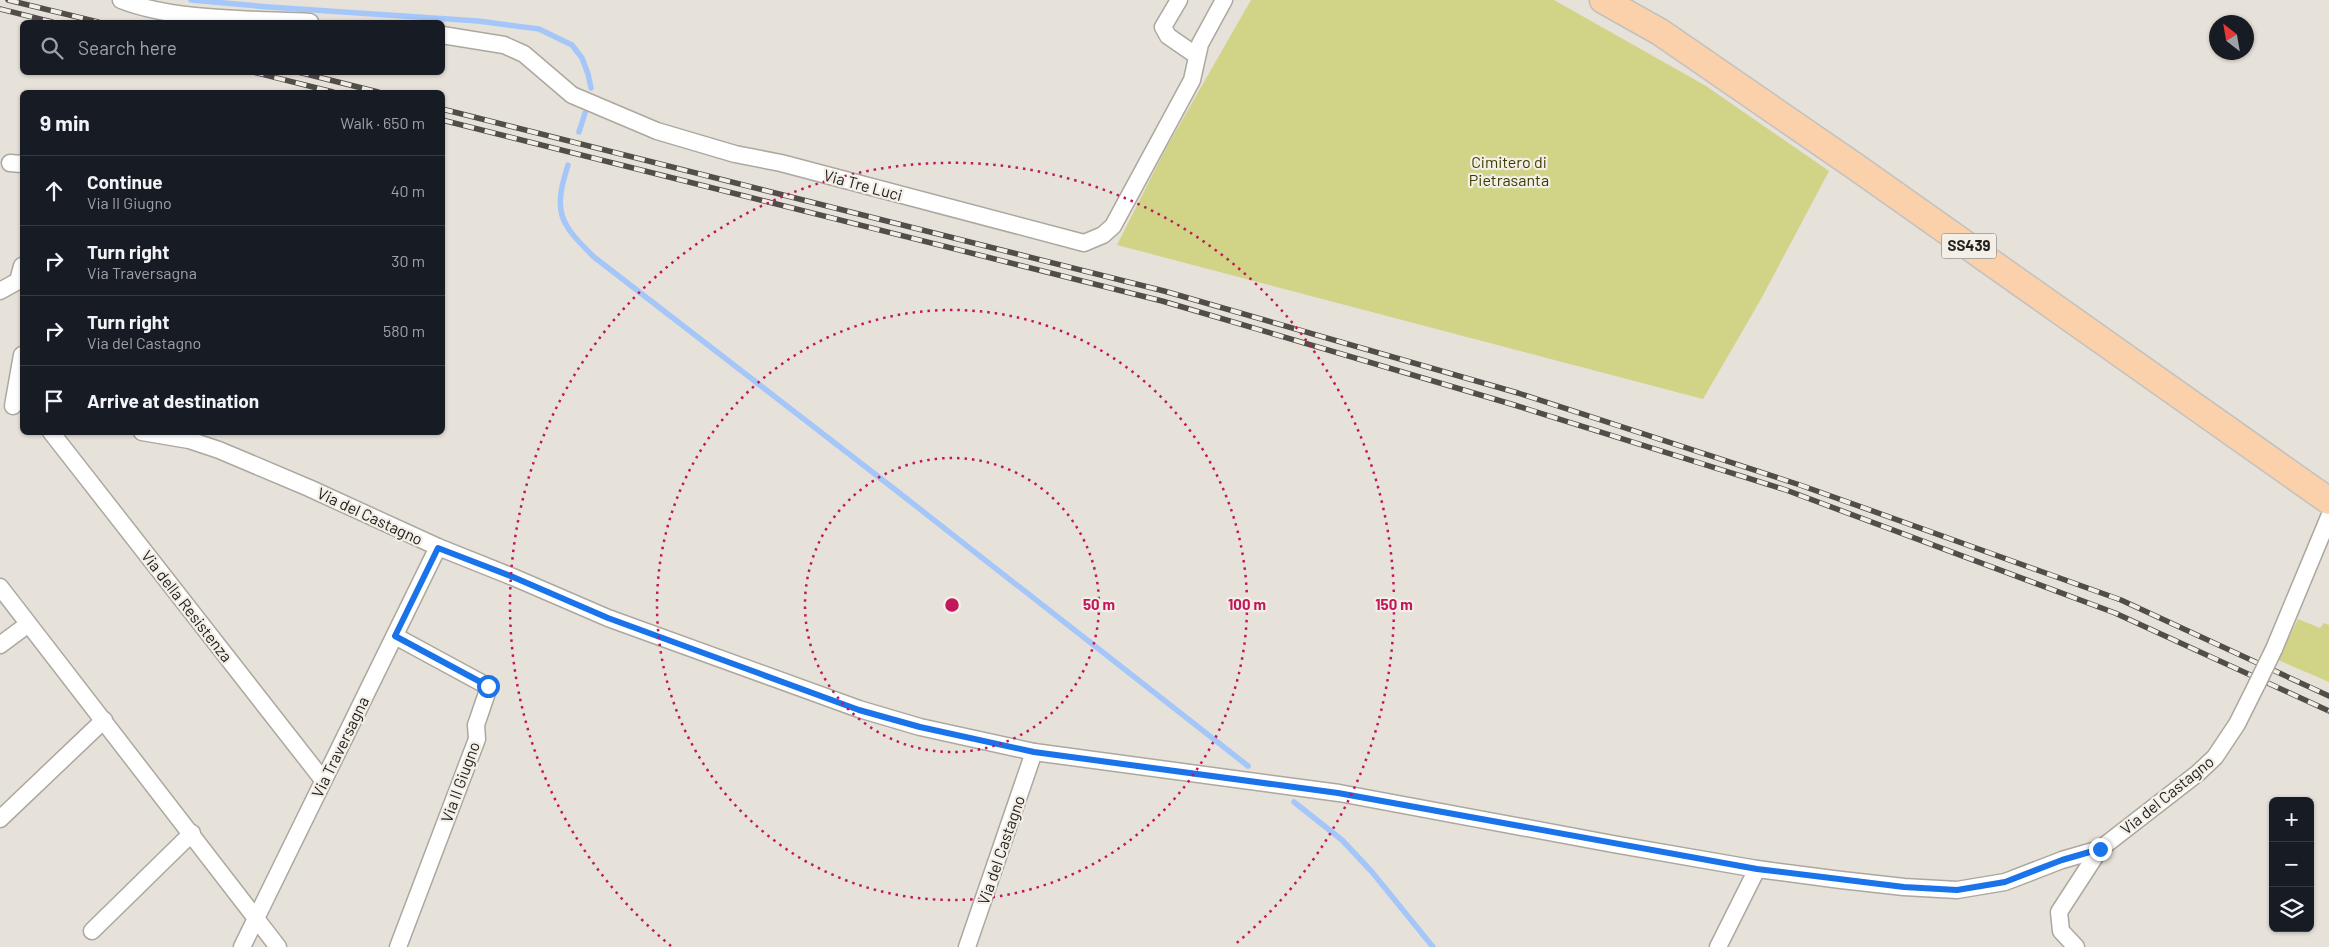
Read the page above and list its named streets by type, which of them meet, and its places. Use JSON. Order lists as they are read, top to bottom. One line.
{"streets":{"main road":["SS439"],"street":["Via Tre Luci","Via del Castagno","Via della Resistenza","Via Traversagna","Via II Giugno"]},"crossings":[["Via del Castagno","Via Traversagna"],["Via della Resistenza","Via Traversagna"],["Via Traversagna","Via II Giugno"]],"parks":["Cimitero di Pietrasanta"],"north":"top left","page":{"search":"Search here","heading":["9 min","Walk · 650 m"],"list":[["Continue","Via II Giugno","40 m"],["Turn right","Via Traversagna","30 m"],["Turn right","Via del Castagno","580 m"],"Arrive at destination"],"map_buttons":["+","−"]},"rings":["50 m","100 m","150 m"]}
